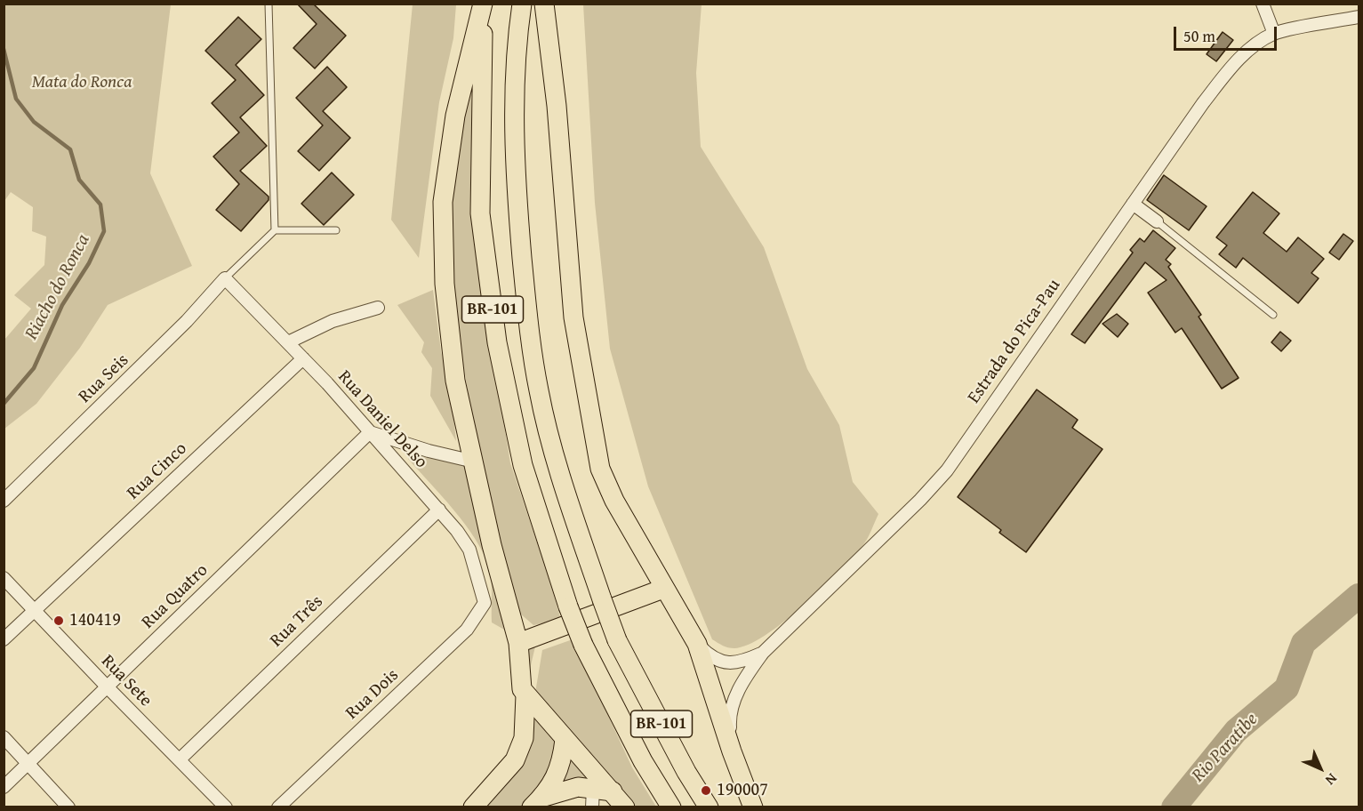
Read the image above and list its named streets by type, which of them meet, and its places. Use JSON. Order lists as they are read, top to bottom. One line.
{"streets":{"main road":["BR-101"],"street":["Estrada do Pica-Pau","Rua Seis","Rua Daniel Delso","Rua Cinco","Rua Quatro","Rua Três","Rua Sete","Rua Dois"]},"crossings":[["Rua Seis","Rua Daniel Delso"],["Rua Daniel Delso","Rua Cinco"],["Rua Daniel Delso","Rua Quatro"],["Rua Daniel Delso","Rua Três"],["Rua Daniel Delso","Rua Dois"],["Rua Cinco","Rua Sete"],["Rua Quatro","Rua Sete"],["Rua Três","Rua Sete"]],"water":["Riacho do Ronca","Rio Paratibe"],"parks":["Mata do Ronca"],"places":["140419","190007"],"scale_bar":"50 m","north":"bottom right"}
